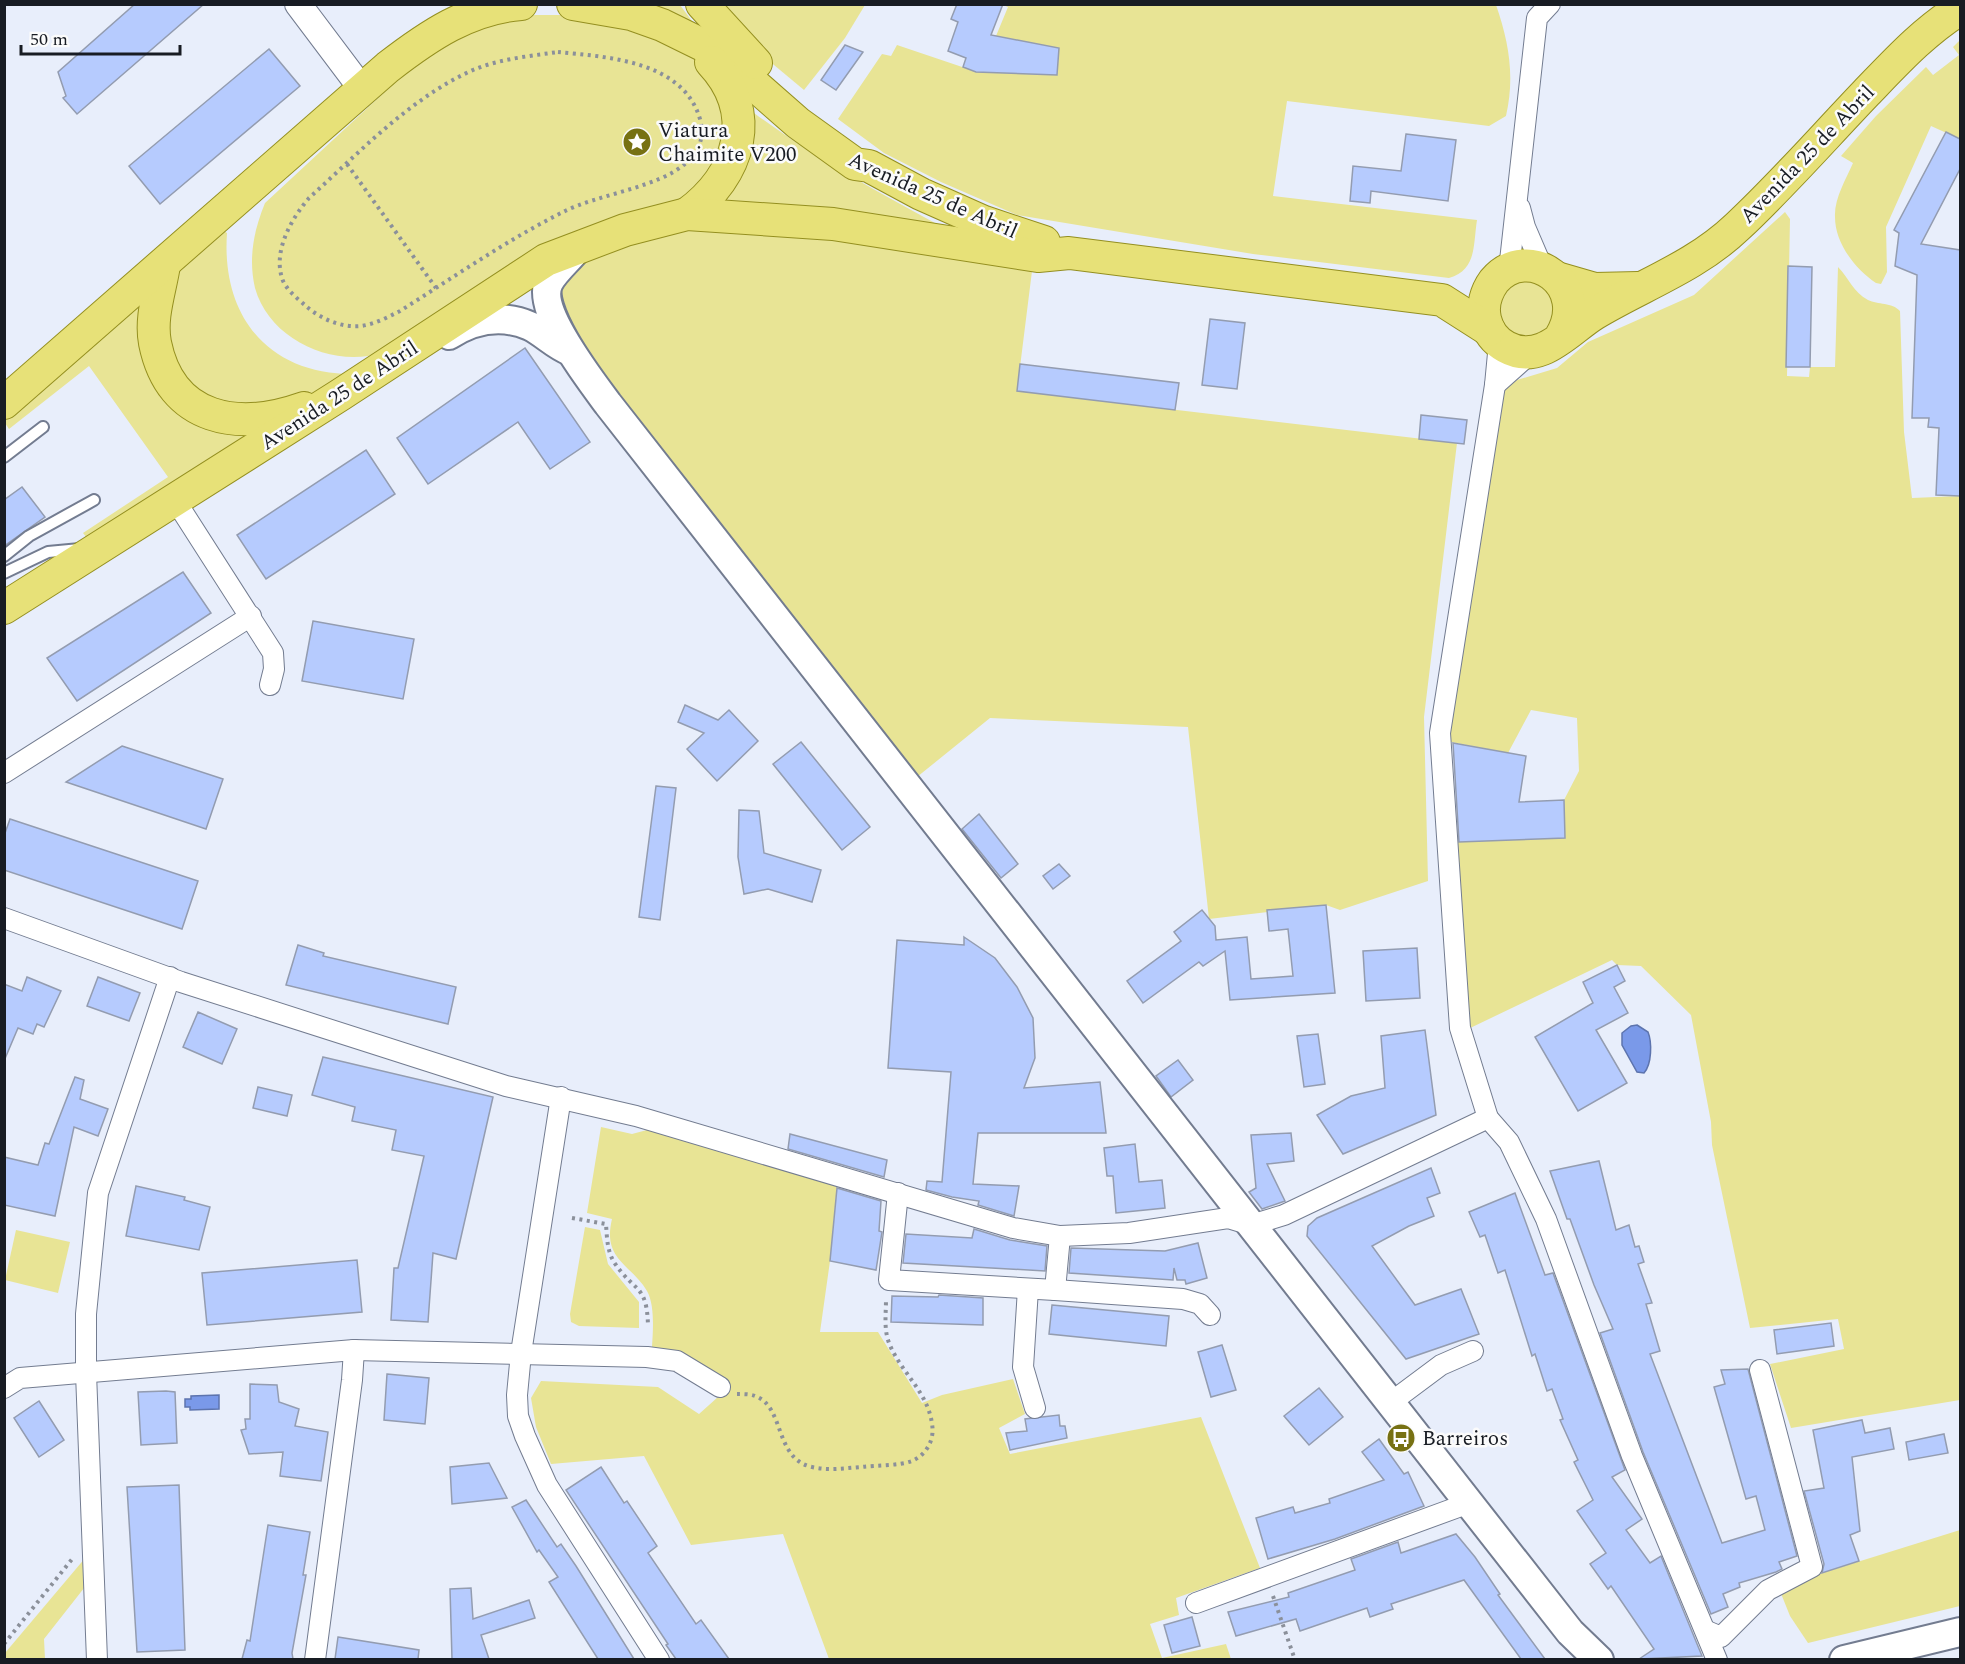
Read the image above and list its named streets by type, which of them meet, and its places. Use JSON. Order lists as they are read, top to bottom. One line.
{"streets":{"main road":["Avenida 25 de Abril"]},"places":{"place":["Viatura Chaimite V200"],"bus stop":["Barreiros"]},"scale_bar":"50 m"}
